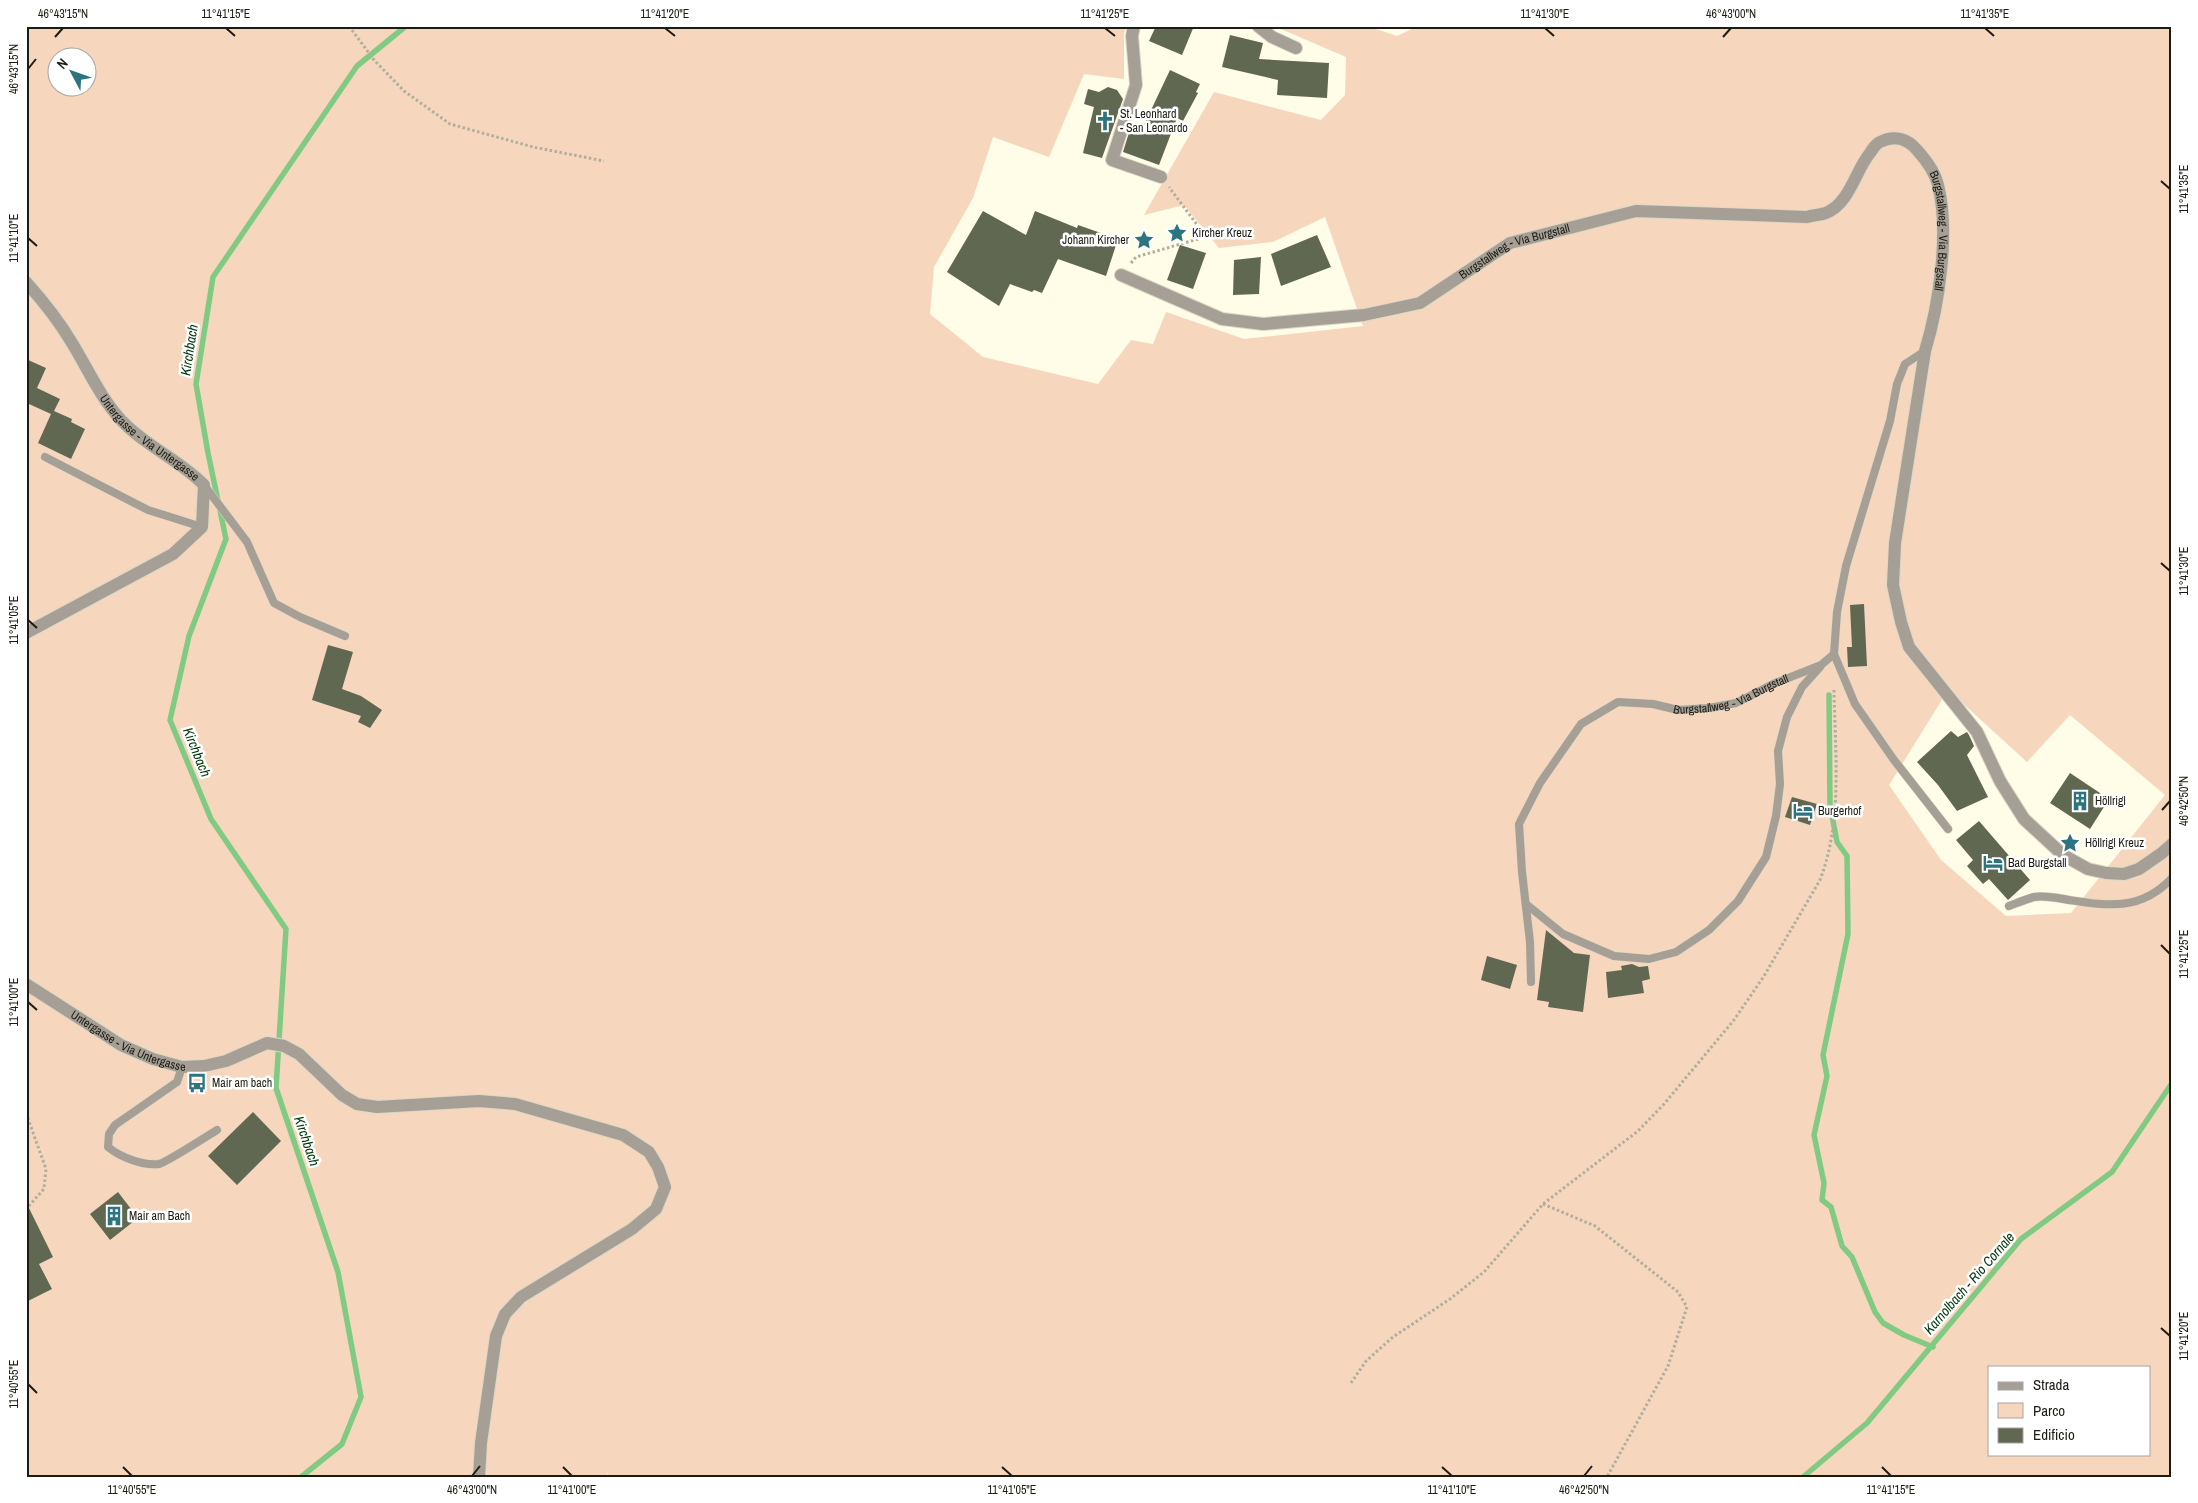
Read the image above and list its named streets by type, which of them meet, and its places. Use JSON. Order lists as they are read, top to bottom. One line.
{"streets":{"street":["Burgstallweg - Via Burgstall","Untergasse - Via Untergasse"]},"water":["Kirchbach","Karnolbach - Rio Cornale"],"places":{"church":["St. Leonhard - San Leonardo"],"place":["Kircher Kreuz","Johann Kircher","Höllrigl Kreuz"],"building":["Höllrigl","Mair am Bach"],"hotel":["Burgerhof","Bad Burgstall"],"bus stop":["Mair am bach"]},"legend":["Strada","Parco","Edificio"],"north":"top left","coordinates":["46°43'15\"N","11°41'15\"E","11°41'20\"E","11°41'25\"E","11°41'30\"E","46°43'00\"N","11°41'35\"E","11°41'10\"E","11°41'05\"E","46°42'50\"N","11°41'00\"E","11°40'55\"E"]}
